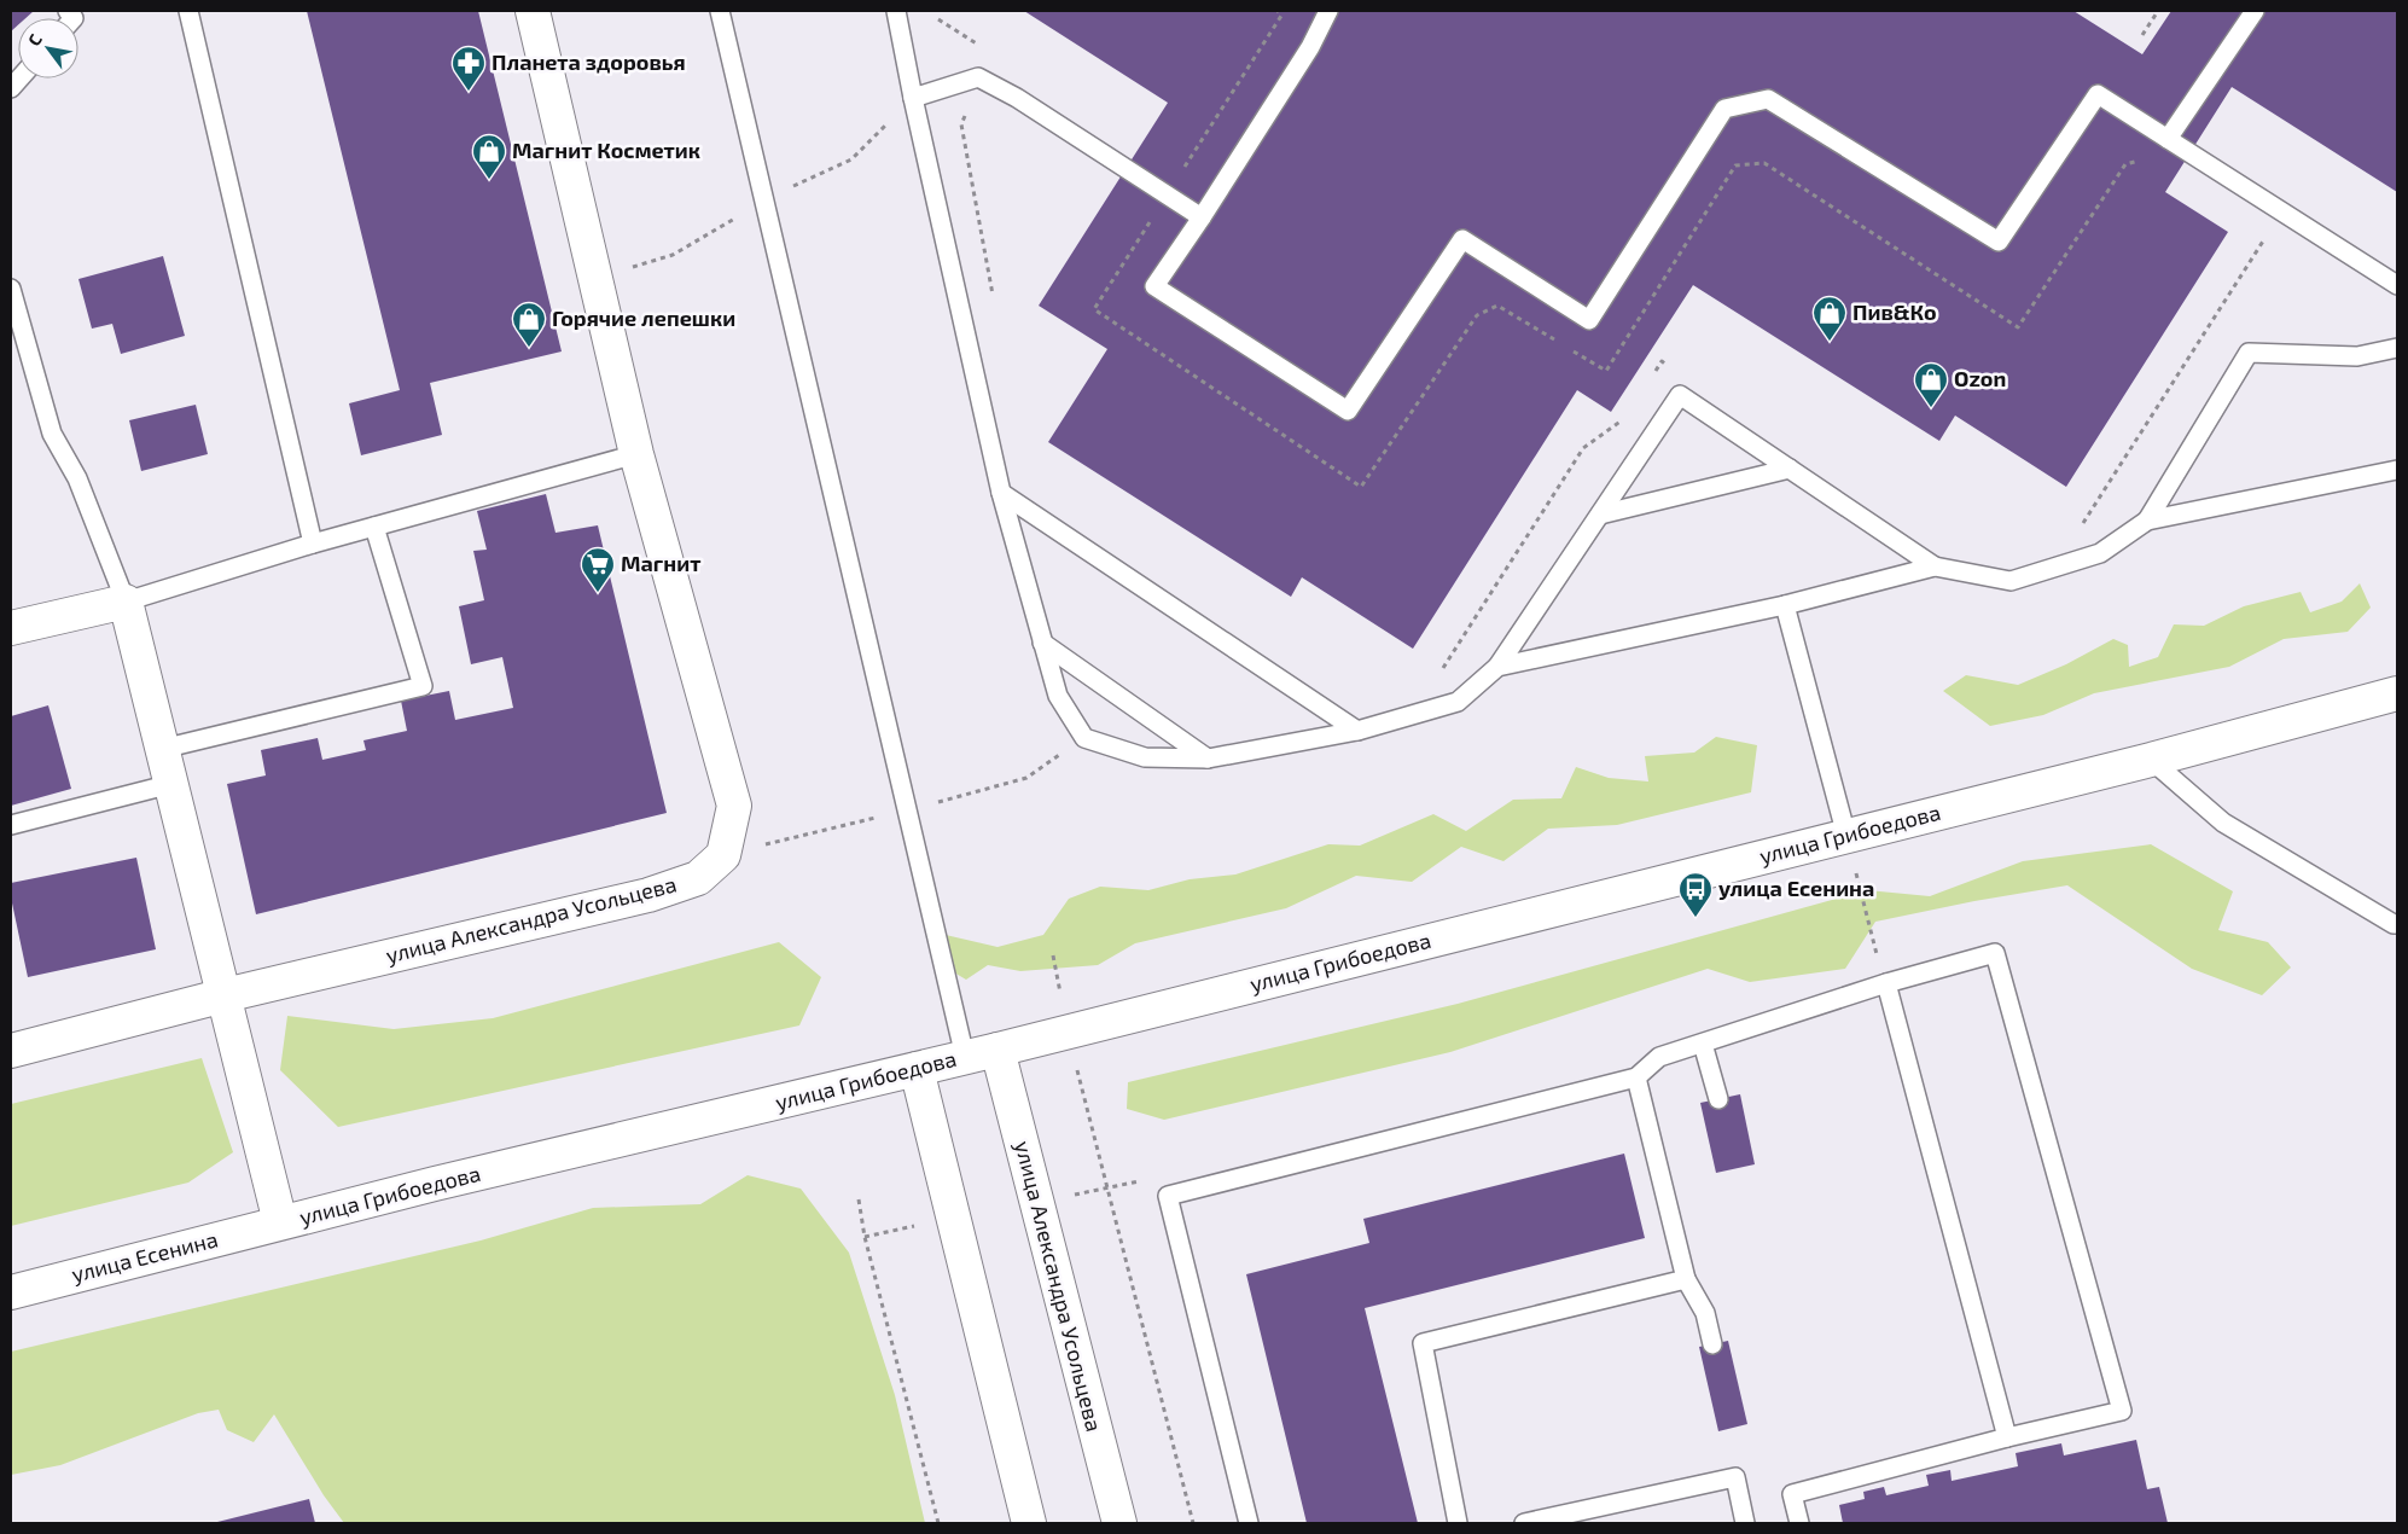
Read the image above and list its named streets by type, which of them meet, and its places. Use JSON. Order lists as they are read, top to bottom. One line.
{"streets":{"street":["улица Грибоедова","улица Александра Усольцева","улица Есенина"]},"crossings":[["улица Грибоедова","улица Александра Усольцева"],["улица Грибоедова","улица Есенина"]],"places":{"pharmacy":["Планета здоровья"],"shop":["Магнит Косметик","Пив&Ко","Горячие лепешки","Ozon"],"supermarket":["Магнит"],"bus stop":["улица Есенина"]},"north":"top left"}
